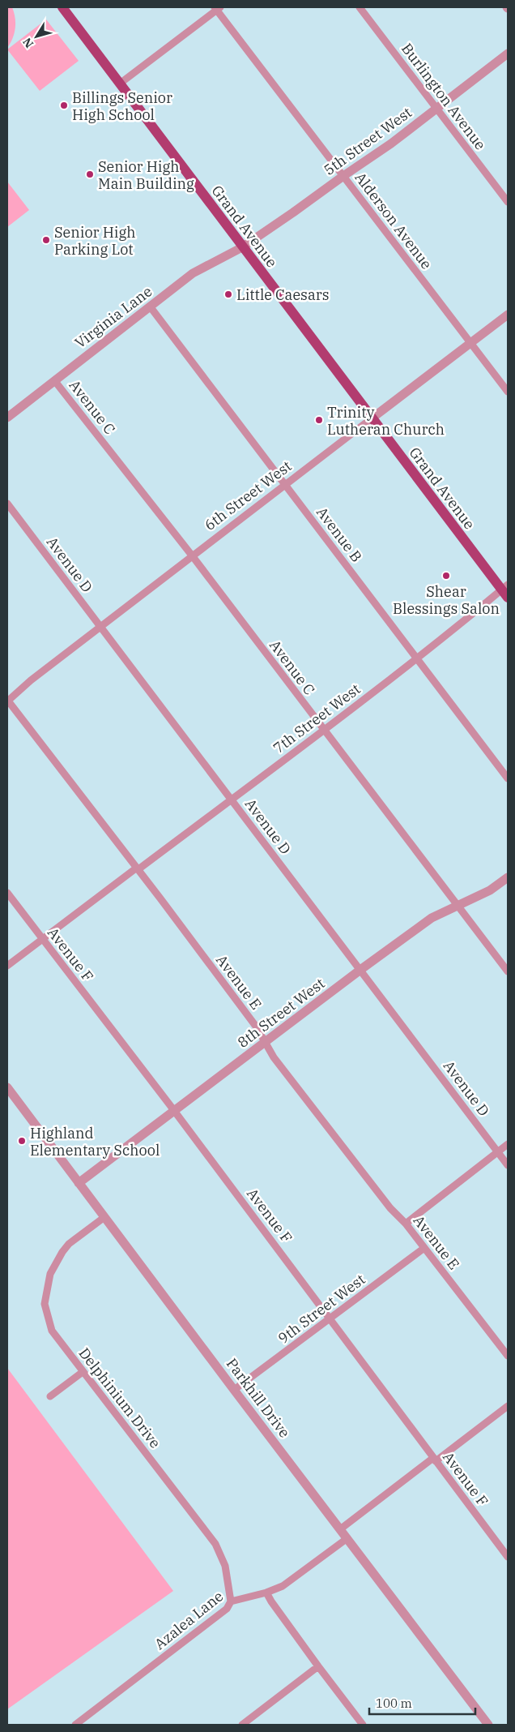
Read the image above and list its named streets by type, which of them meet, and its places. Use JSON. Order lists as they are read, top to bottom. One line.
{"streets":{"main road":["Grand Avenue"],"street":["Burlington Avenue","5th Street West","Alderson Avenue","Virginia Lane","Avenue C","6th Street West","Avenue B","Avenue D","7th Street West","Avenue F","Avenue E","8th Street West","9th Street West","Delphinium Drive","Parkhill Drive","Azalea Lane"]},"crossings":[["Burlington Avenue","5th Street West"],["5th Street West","Alderson Avenue"],["5th Street West","Grand Avenue"],["5th Street West","Virginia Lane"],["Alderson Avenue","6th Street West"],["Grand Avenue","Virginia Lane"],["Grand Avenue","6th Street West"],["Grand Avenue","7th Street West"],["Virginia Lane","Avenue C"],["Virginia Lane","Avenue B"],["Avenue C","6th Street West"],["Avenue C","7th Street West"],["Avenue C","8th Street West"],["6th Street West","Avenue B"],["6th Street West","Avenue D"],["6th Street West","Avenue E"],["Avenue B","7th Street West"],["Avenue D","7th Street West"],["Avenue D","8th Street West"],["7th Street West","Avenue F"],["7th Street West","Avenue E"],["Avenue F","8th Street West"],["Avenue F","9th Street West"],["Avenue E","8th Street West"],["Avenue E","9th Street West"],["8th Street West","Parkhill Drive"],["9th Street West","Parkhill Drive"],["Delphinium Drive","Parkhill Drive"],["Delphinium Drive","Azalea Lane"],["Parkhill Drive","Azalea Lane"]],"places":["Billings Senior High School","Senior High Main Building","Senior High Parking Lot","Little Caesars","Trinity Lutheran Church","Shear Blessings Salon","Highland Elementary School"],"scale_bar":"100 m","north":"bottom left"}
